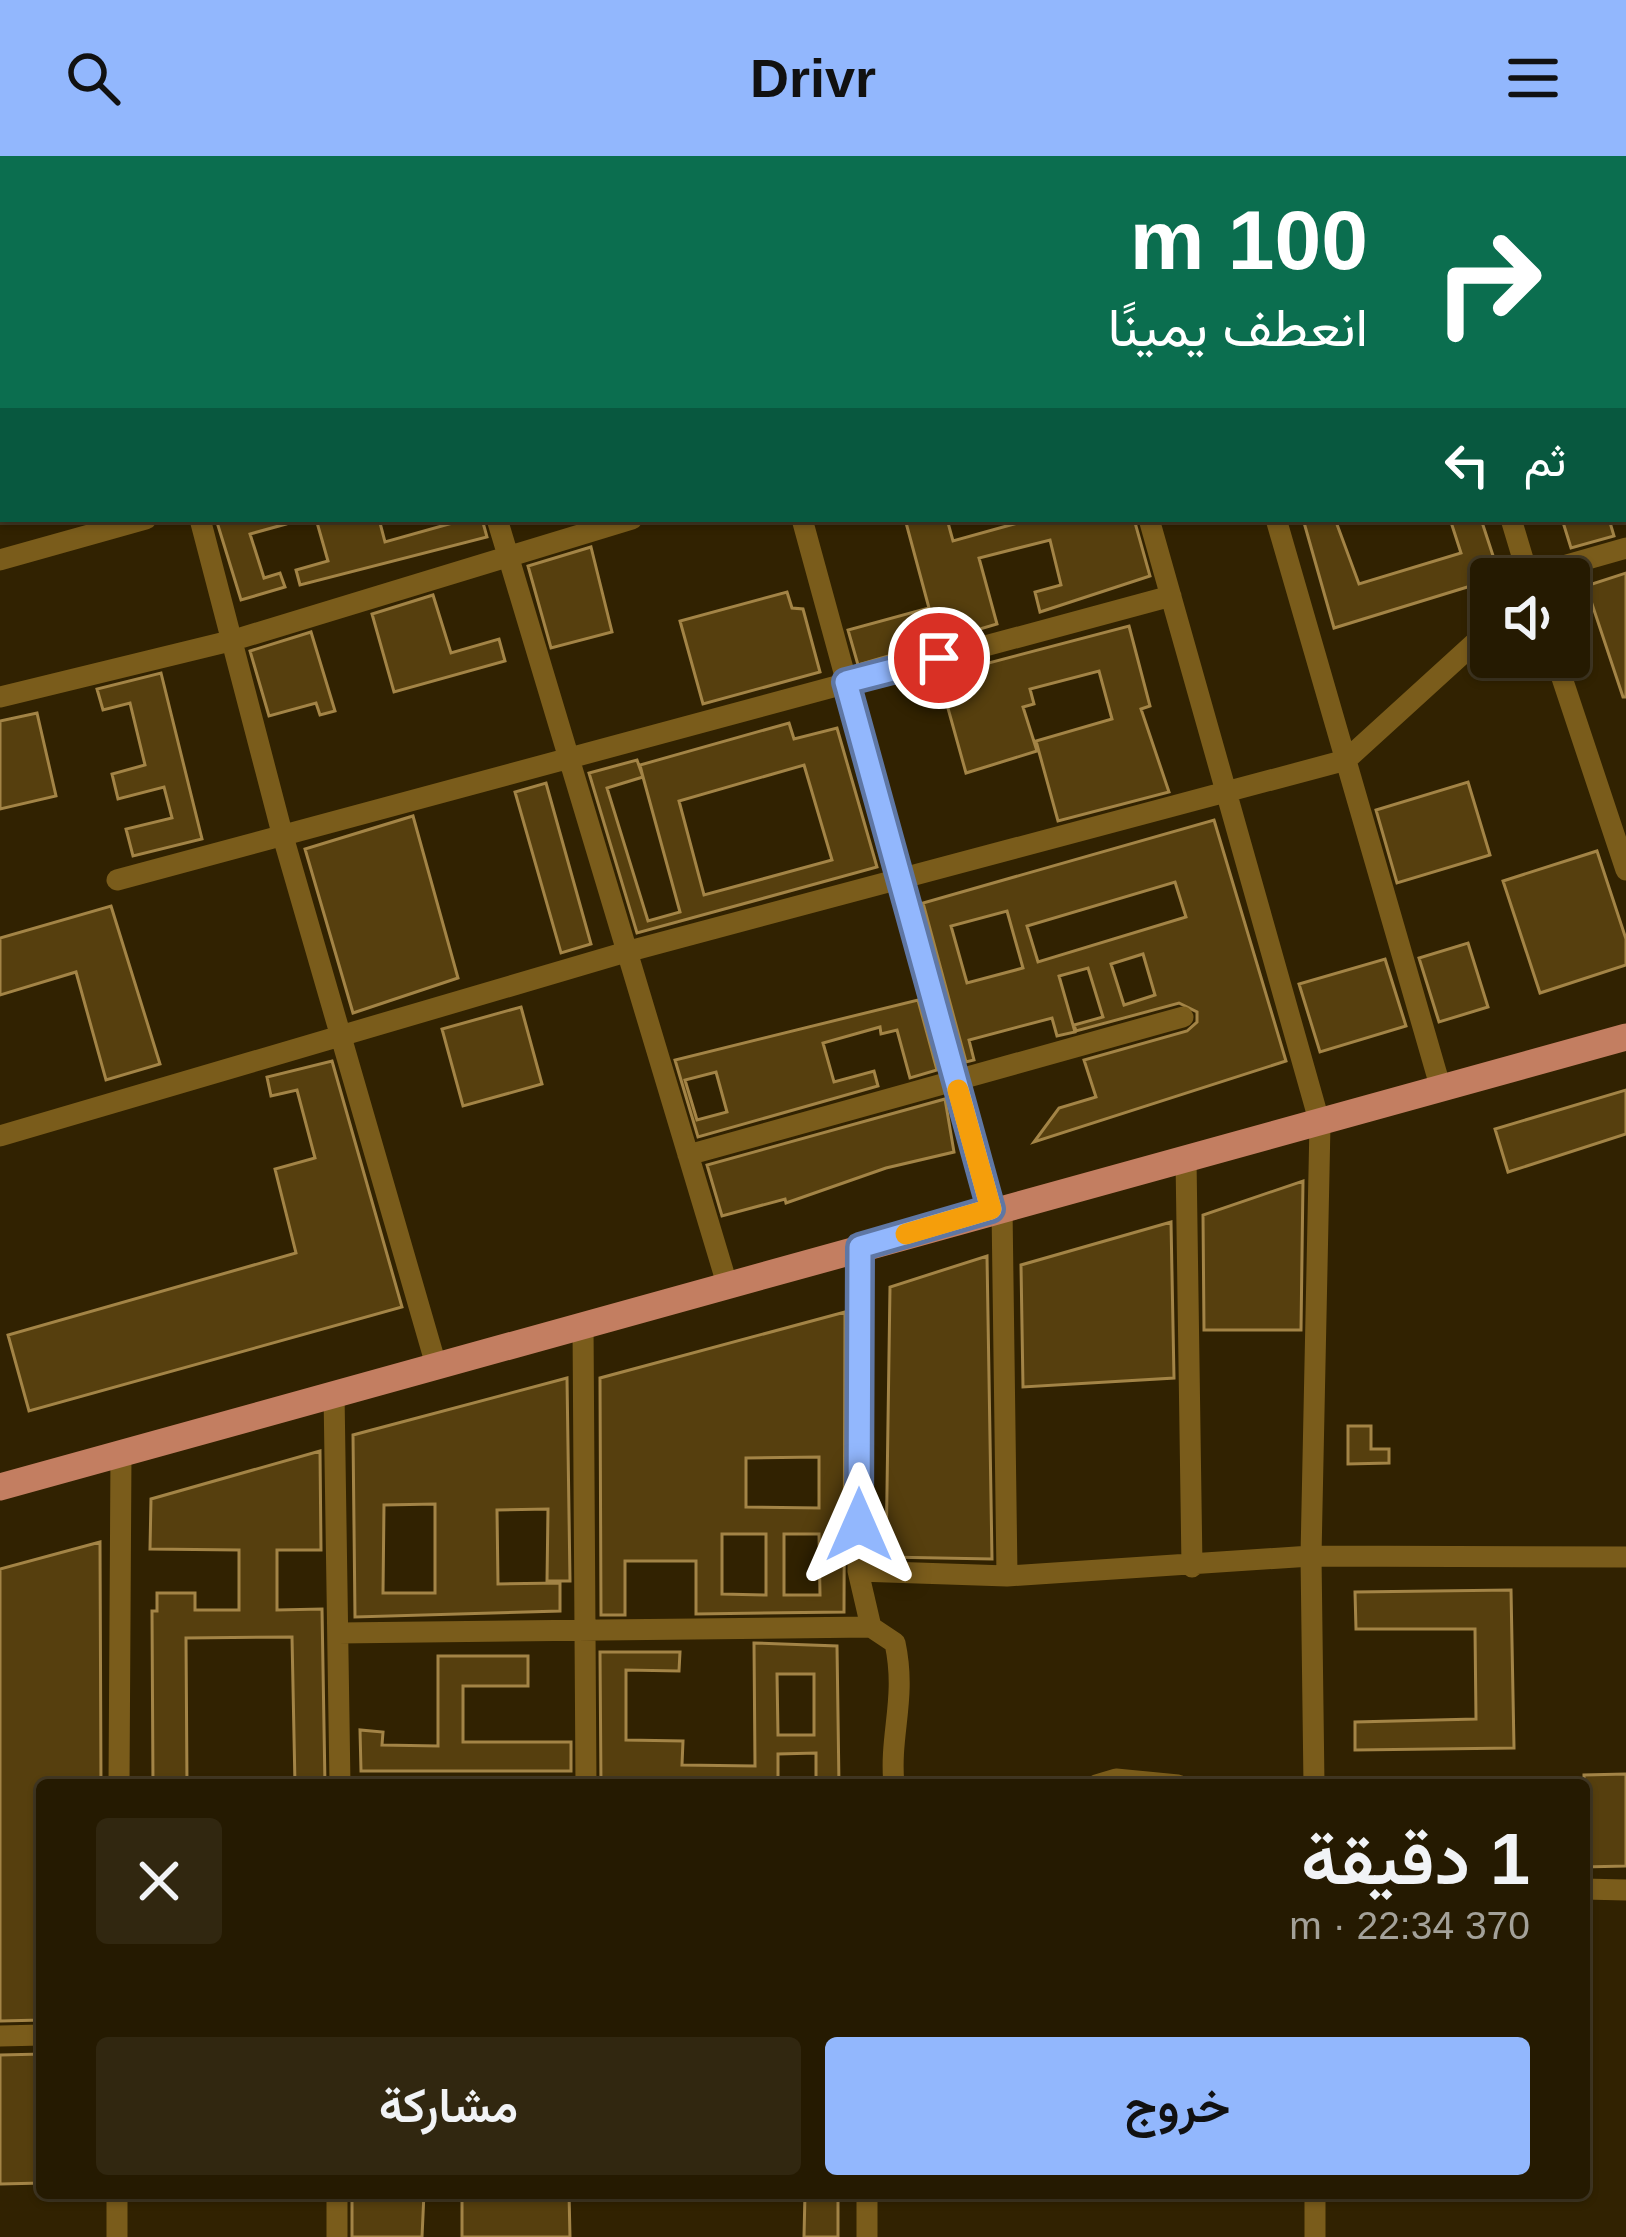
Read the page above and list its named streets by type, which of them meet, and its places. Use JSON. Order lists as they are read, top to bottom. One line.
{"page":{"header":"Drivr","turn":["100 m","انعطف يمينًا"],"then":"ثم","heading":["1 دقيقة","370 m · 22:34"],"buttons":["خروج","مشاركة"]}}
